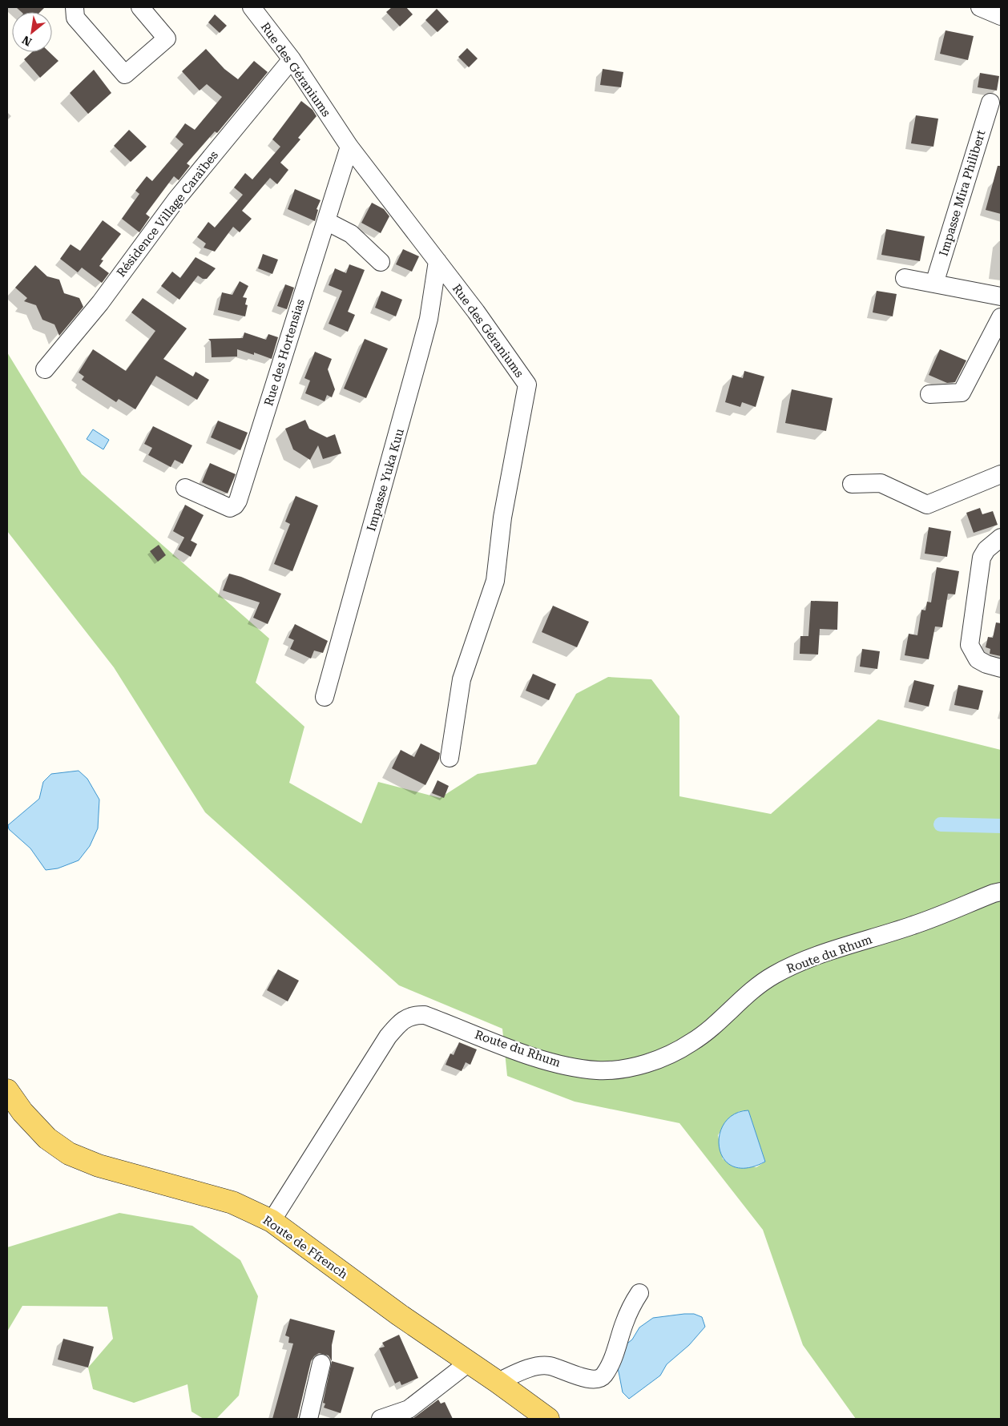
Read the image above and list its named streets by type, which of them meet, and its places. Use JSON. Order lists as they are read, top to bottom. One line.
{"streets":{"main road":["Route de Ffrench"],"street":["Rue des Géraniums","Impasse Mira Philibert","Résidence Village Caraïbes","Rue des Hortensias","Impasse Yuka Kuu","Route du Rhum"]},"crossings":[["Rue des Géraniums","Résidence Village Caraïbes"],["Rue des Géraniums","Rue des Hortensias"],["Rue des Géraniums","Impasse Yuka Kuu"],["Route du Rhum","Route de Ffrench"]],"north":"bottom left"}
